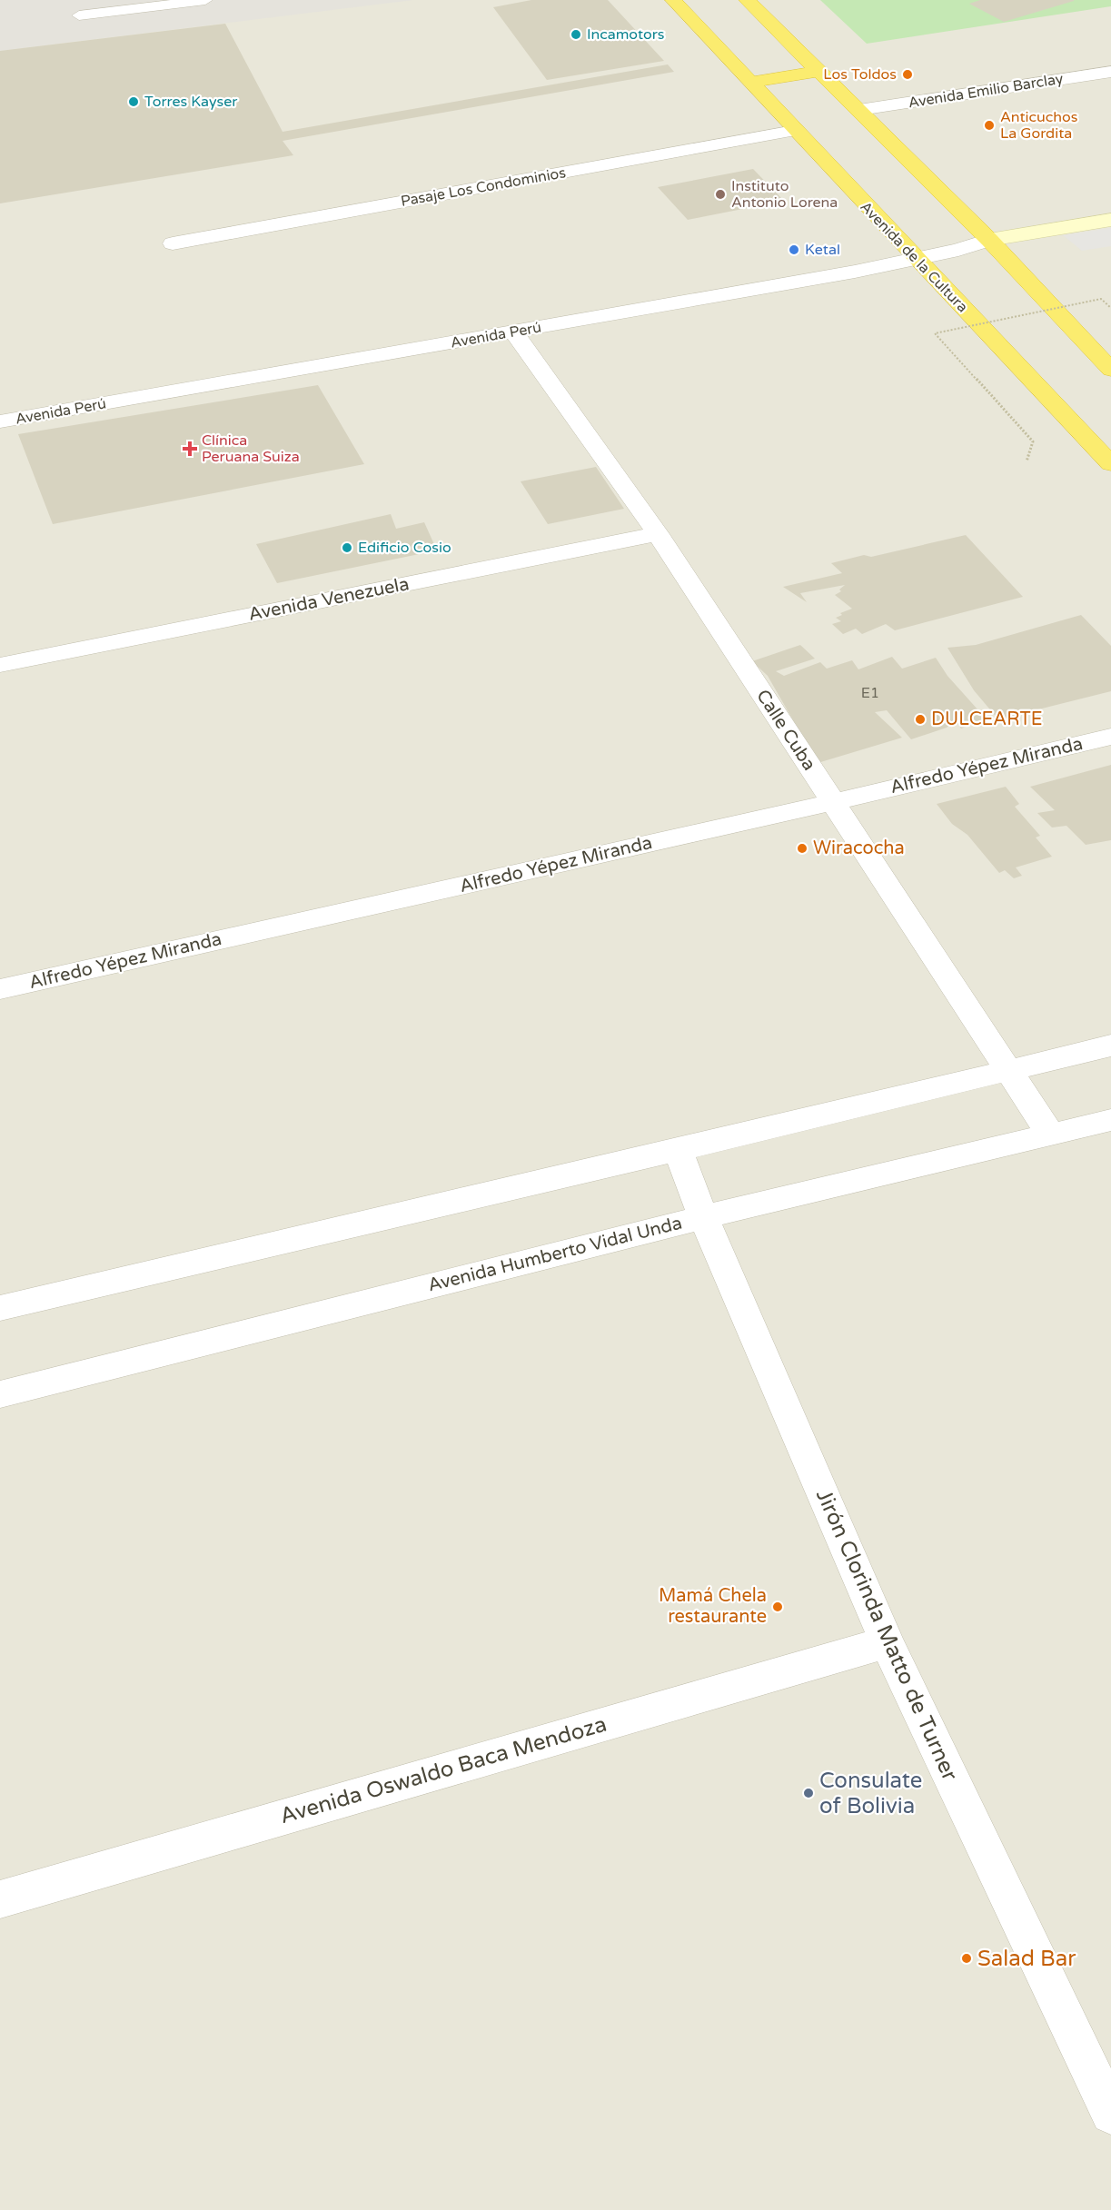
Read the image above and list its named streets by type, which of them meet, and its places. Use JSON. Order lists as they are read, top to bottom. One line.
{"streets":{"highway":["Avenida de la Cultura"],"street":["Avenida Emilio Barclay","Pasaje Los Condominios","Avenida Perú","Avenida Venezuela","Calle Cuba","Alfredo Yépez Miranda","Avenida Humberto Vidal Unda","Jirón Clorinda Matto de Turner","Avenida Oswaldo Baca Mendoza"]},"crossings":[["Pasaje Los Condominios","Avenida de la Cultura"],["Avenida de la Cultura","Avenida Perú"],["Avenida Perú","Calle Cuba"],["Avenida Venezuela","Calle Cuba"],["Calle Cuba","Alfredo Yépez Miranda"],["Calle Cuba","Avenida Humberto Vidal Unda"],["Avenida Humberto Vidal Unda","Jirón Clorinda Matto de Turner"],["Jirón Clorinda Matto de Turner","Avenida Oswaldo Baca Mendoza"]],"places":{"other":["Incamotors","Los Toldos","Torres Kayser","Anticuchos La Gordita","Instituto Antonio Lorena","Ketal","Edificio Cosio","DULCEARTE","Wiracocha","Mamá Chela restaurante","Consulate of Bolivia","Salad Bar"],"health":["Clínica Peruana Suiza"]},"house_numbers":["E1"]}
